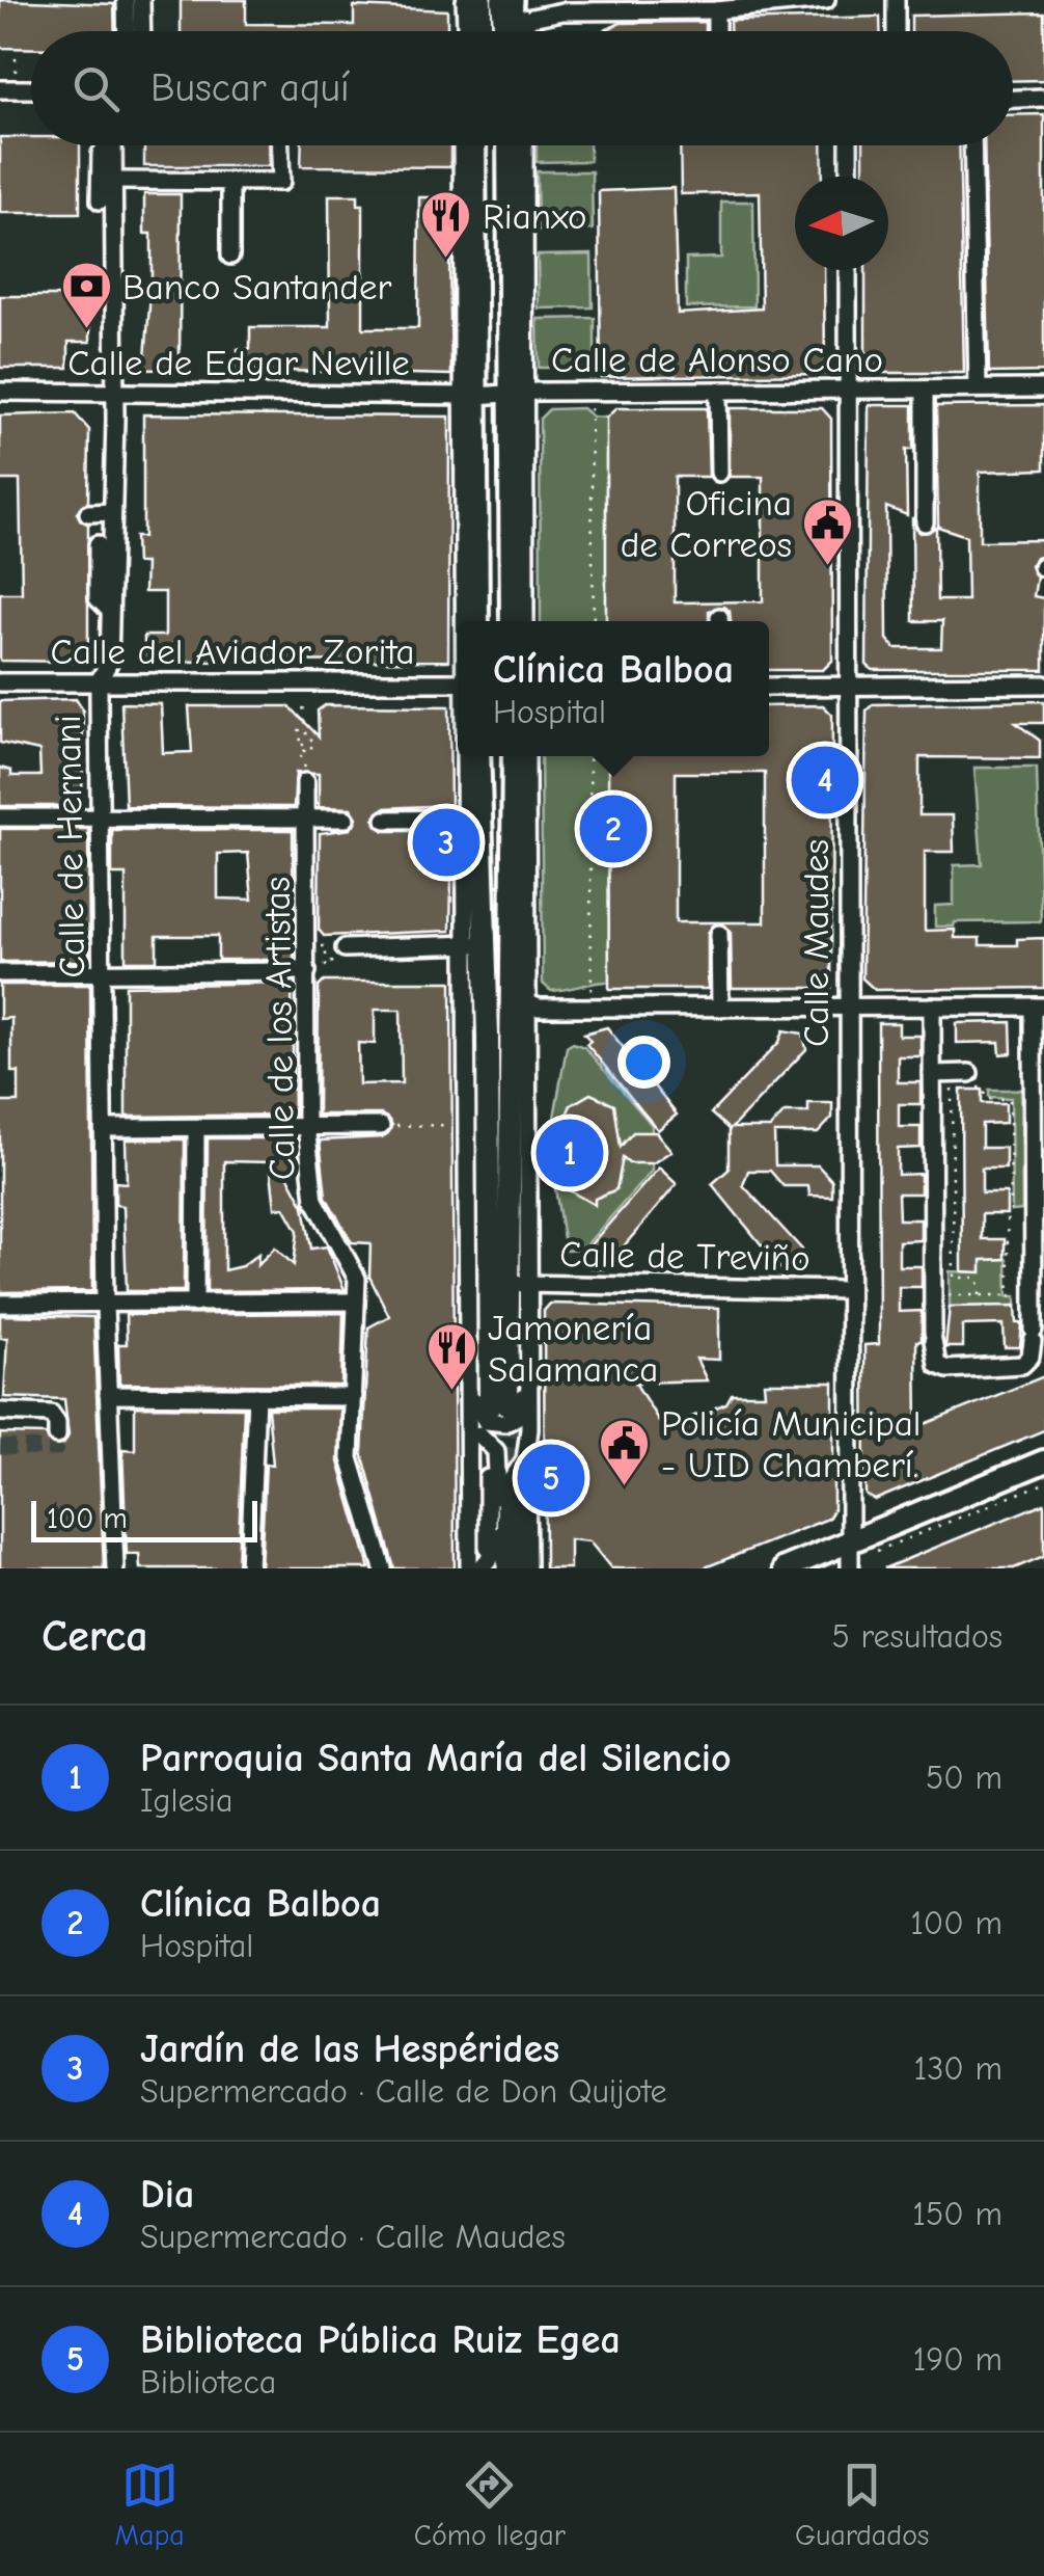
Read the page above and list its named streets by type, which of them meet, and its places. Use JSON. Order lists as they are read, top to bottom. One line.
{"streets":{"street":["Calle de Alonso Cano","Calle de Edgar Neville","Calle del Aviador Zorita","Calle de Hernani","Calle Maudes","Calle de los Artistas","Calle de Treviño"]},"crossings":[["Calle de Alonso Cano","Calle de Edgar Neville"],["Calle de Alonso Cano","Calle Maudes"],["Calle de Edgar Neville","Calle de Hernani"],["Calle del Aviador Zorita","Calle de Hernani"],["Calle Maudes","Calle de Treviño"]],"places":{"restaurant":["Rianxo","Jamonería Salamanca"],"bank":["Banco Santander"],"public building":["Oficina de Correos","Policía Municipal - UID Chamberí."]},"scale_bar":"100 m","north":"left","page":{"search":"Buscar aquí","popup":["Clínica Balboa","Hospital"],"pins":["4","2","3","1","5"],"scale":"100 m","heading":["Cerca","5 resultados"],"list":[{"mark":"1","name":"Parroquia Santa María del Silencio","note":"Iglesia","value":"50 m"},{"mark":"2","name":"Clínica Balboa","note":"Hospital","value":"100 m"},{"mark":"3","name":"Jardín de las Hespérides","note":"Supermercado · Calle de Don Quijote","value":"130 m"},{"mark":"4","name":"Dia","note":"Supermercado · Calle Maudes","value":"150 m"},{"mark":"5","name":"Biblioteca Pública Ruiz Egea","note":"Biblioteca","value":"190 m"}],"nav":["Mapa","Cómo llegar","Guardados"]}}
